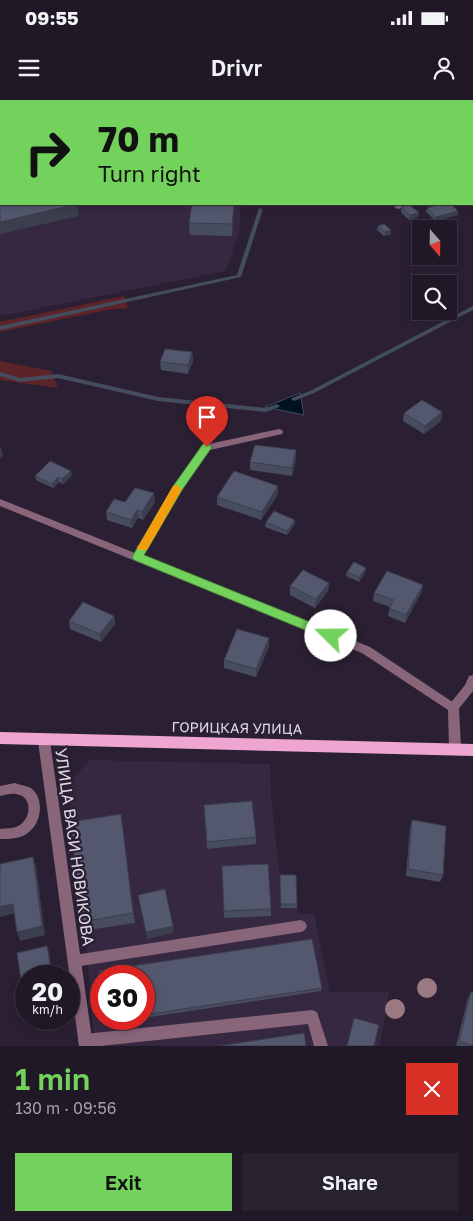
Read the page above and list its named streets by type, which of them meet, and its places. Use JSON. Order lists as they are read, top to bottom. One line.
{"streets":{"main road":["ГОРИЦКАЯ УЛИЦА"],"street":["УЛИЦА ВАСИ НОВИКОВА"]},"crossings":[["ГОРИЦКАЯ УЛИЦА","УЛИЦА ВАСИ НОВИКОВА"]],"north":"bottom","page":{"status":"09:55","header":"Drivr","turn":["70 m","Turn right"],"speed":"20 km/h","limit":"30","heading":["1 min","130 m · 09:56"],"buttons":["Exit","Share"]}}
